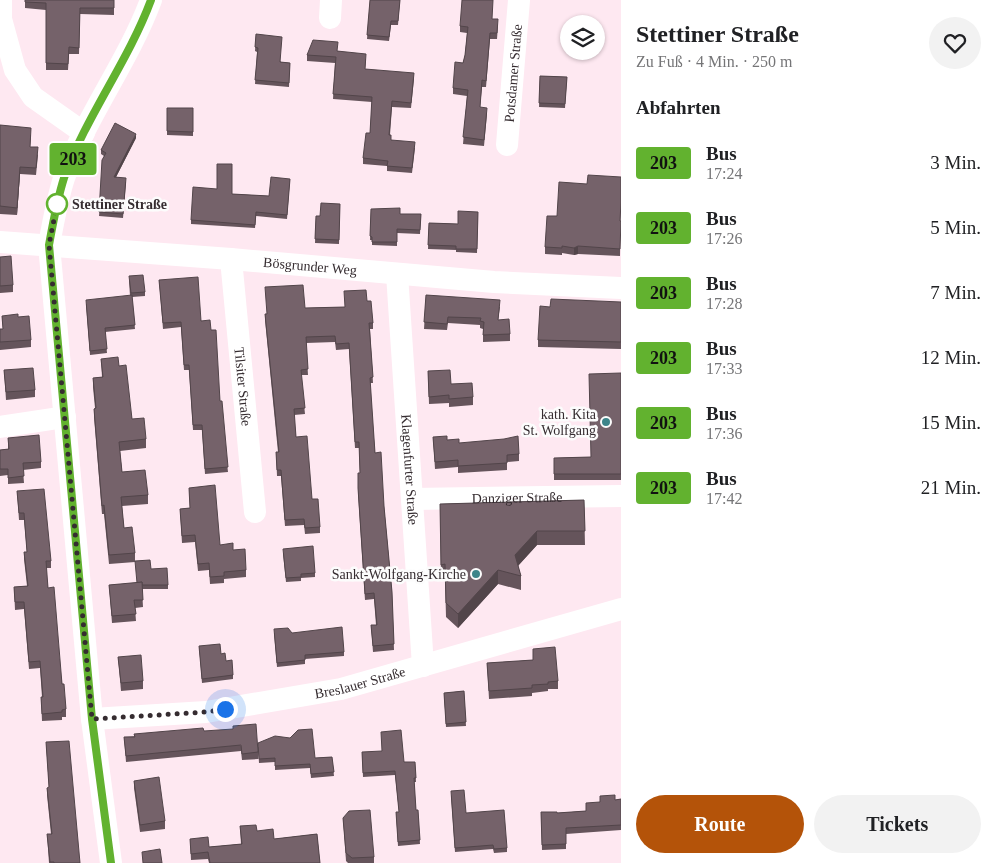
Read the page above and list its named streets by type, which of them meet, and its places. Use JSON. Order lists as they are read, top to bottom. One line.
{"streets":{"street":["Potsdamer Straße","Bösgrunder Weg","Tilsiter Straße","Klagenfurter Straße","Danziger Straße","Breslauer Straße"]},"crossings":[["Bösgrunder Weg","Tilsiter Straße"],["Bösgrunder Weg","Klagenfurter Straße"],["Klagenfurter Straße","Danziger Straße"],["Klagenfurter Straße","Breslauer Straße"]],"places":["Stettiner Straße","kath. Kita St. Wolfgang","Sankt-Wolfgang-Kirche"],"lines":["bus line 203"],"page":{"on_map":"203","heading":[["Stettiner Straße","Zu Fuß · 4 Min. · 250 m"],"Abfahrten"],"list":[{"mark":"203","name":"Bus","note":"17:24","value":"3 Min."},{"mark":"203","name":"Bus","note":"17:26","value":"5 Min."},{"mark":"203","name":"Bus","note":"17:28","value":"7 Min."},{"mark":"203","name":"Bus","note":"17:33","value":"12 Min."},{"mark":"203","name":"Bus","note":"17:36","value":"15 Min."},{"mark":"203","name":"Bus","note":"17:42","value":"21 Min."}],"buttons":["Route","Tickets"]}}
